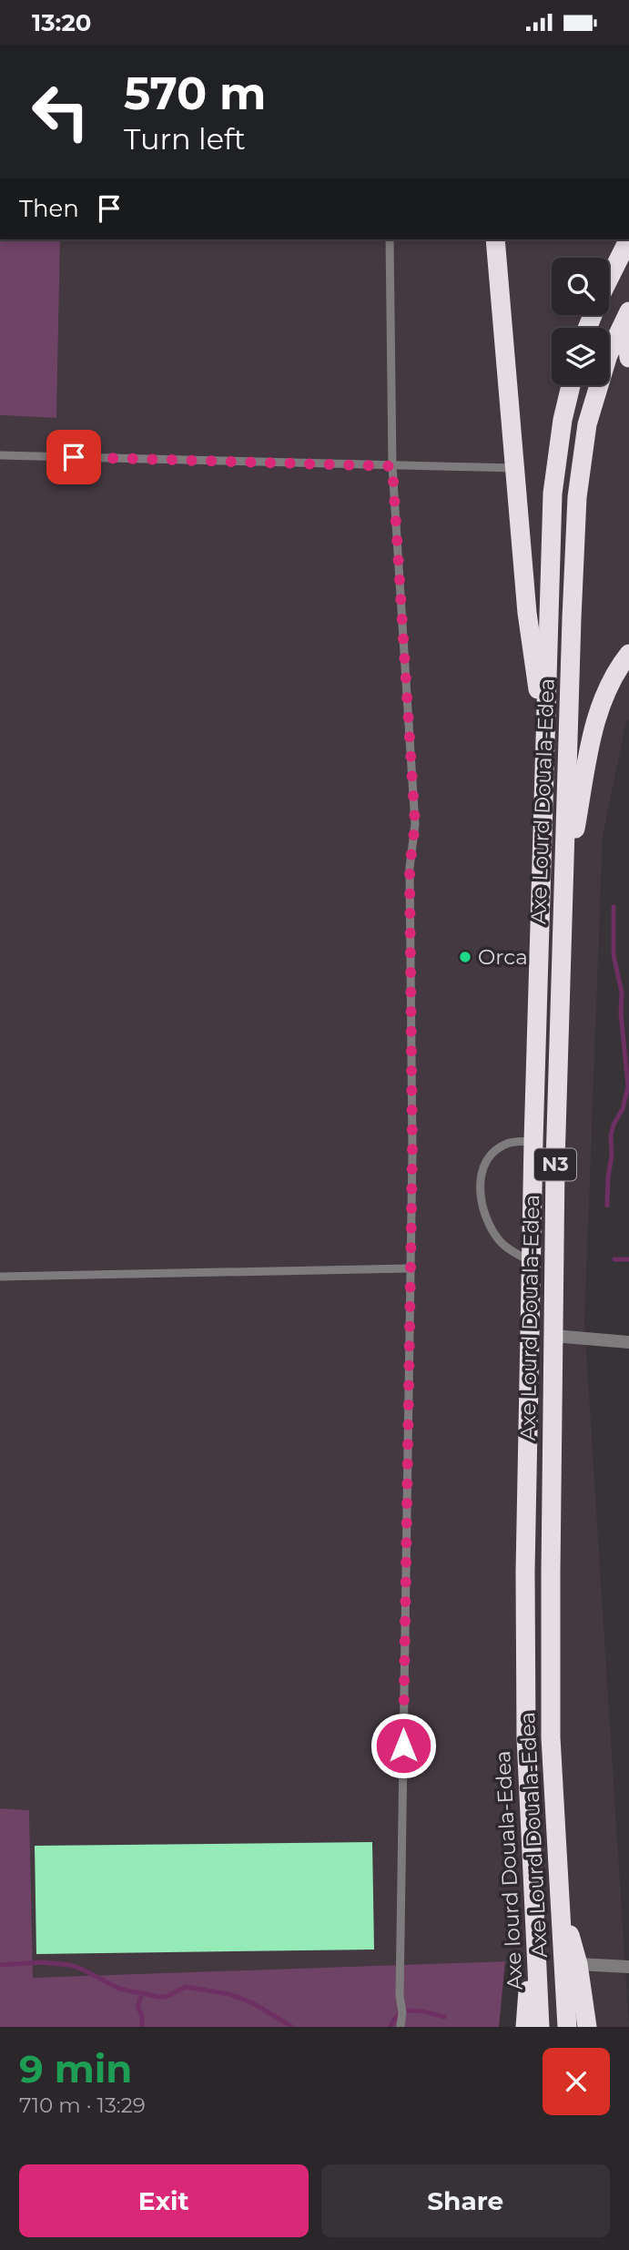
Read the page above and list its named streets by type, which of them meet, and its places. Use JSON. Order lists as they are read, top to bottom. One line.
{"streets":{"highway":["Axe Lourd Douala-Edea","N3","Axe lourd Douala-Edea"]},"places":["Orca"],"page":{"status":"13:20","turn":["570 m","Turn left"],"then":"Then","heading":["9 min","710 m · 13:29"],"buttons":["Exit","Share"]}}
